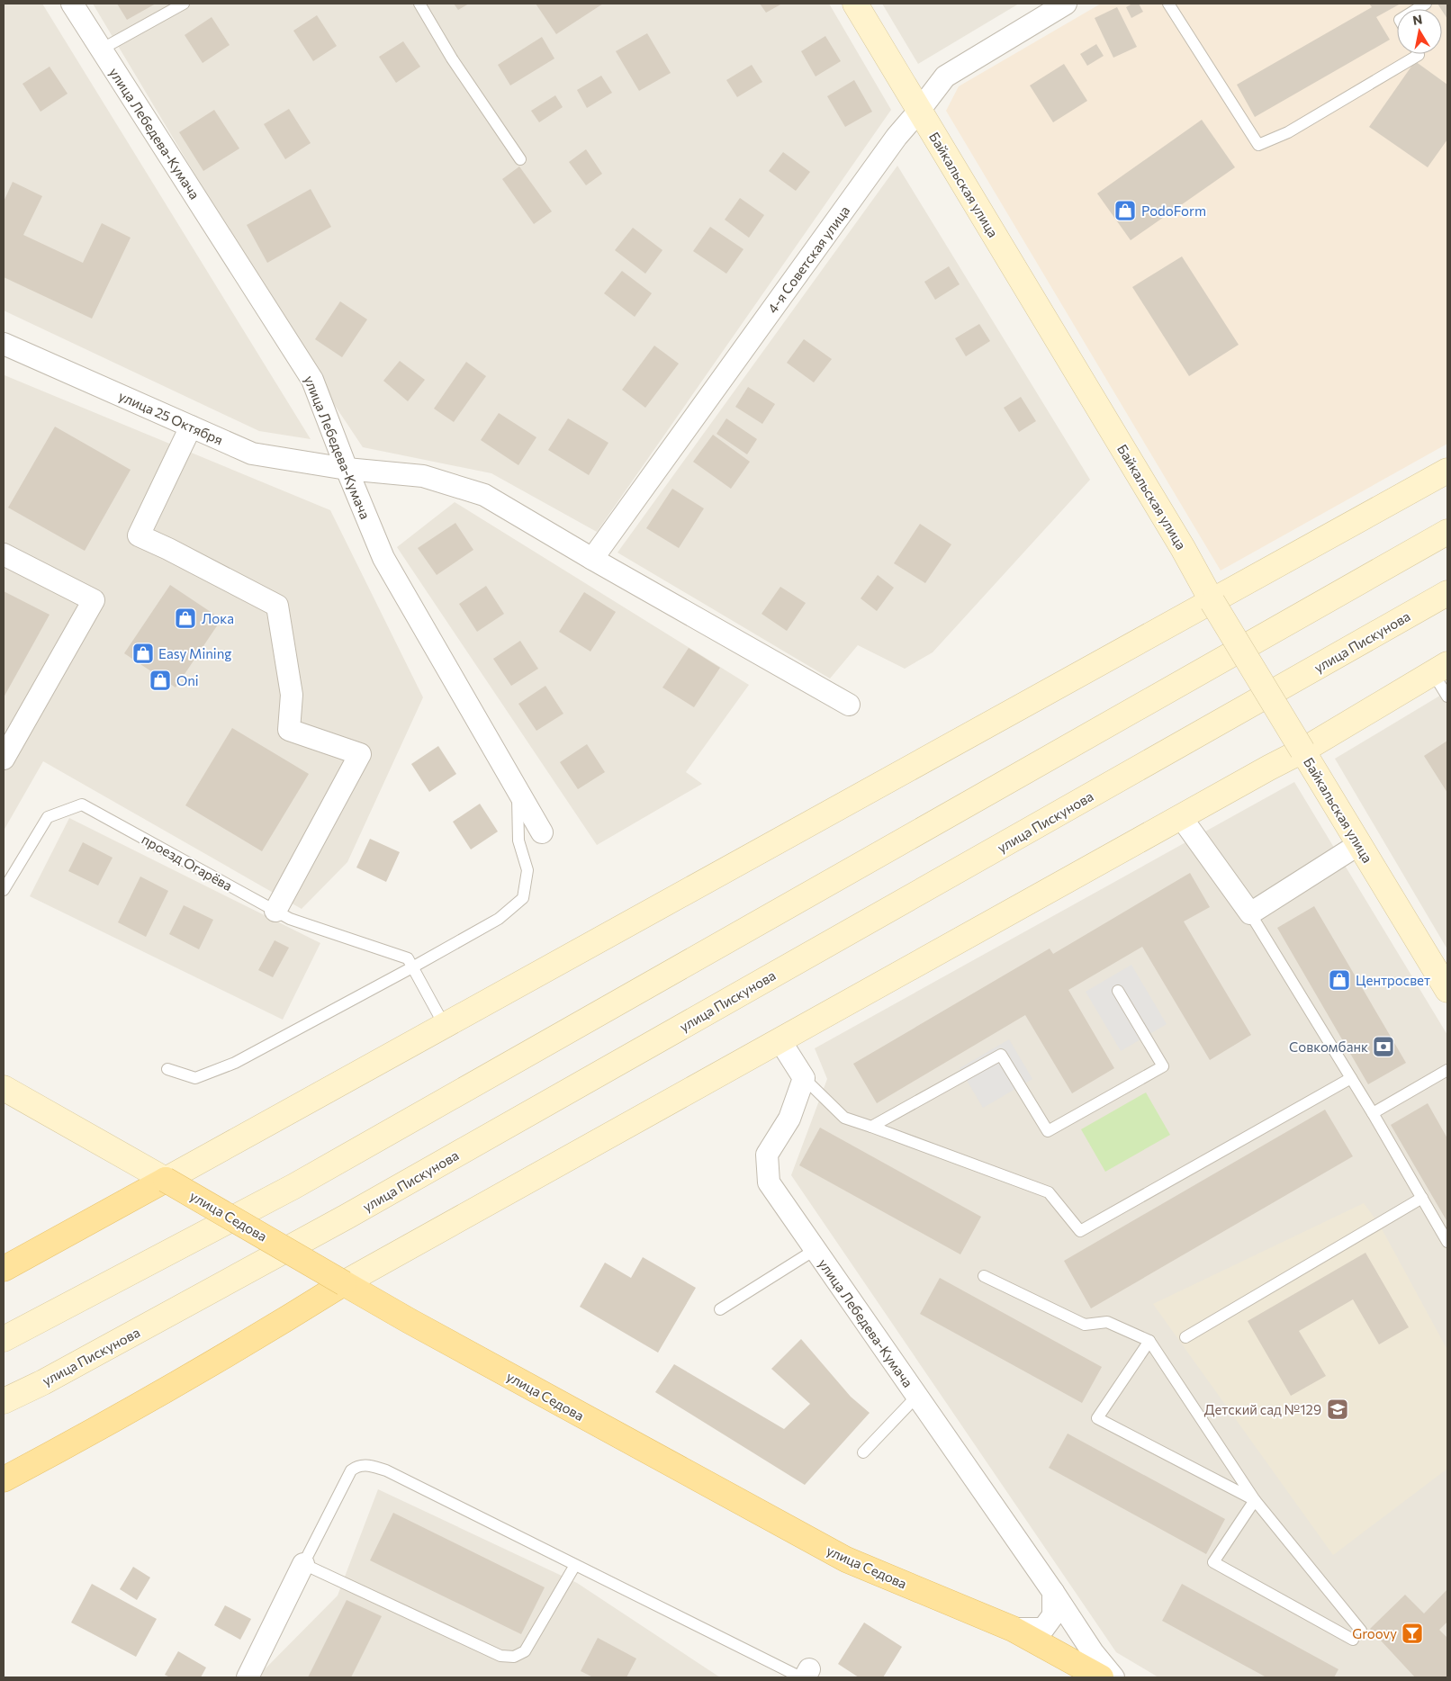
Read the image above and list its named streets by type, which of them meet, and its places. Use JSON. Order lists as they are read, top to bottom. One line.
{"streets":{"main road":["Байкальская улица","улица Пискунова","улица Седова"],"street":["улица Лебедева-Кумача","4-я Советская улица","улица 25 Октября"],"lane":["проезд Огарёва"]},"crossings":[["улица Лебедева-Кумача","улица 25 Октября"],["Байкальская улица","4-я Советская улица"],["4-я Советская улица","улица 25 Октября"]],"places":{"shop":["PodoForm","Лока","Easy Mining","Oni","Центросвет"],"bank":["Совкомбанк"],"school or university":["Детский сад №129"],"bar":["Groovy"]},"north":"top"}
